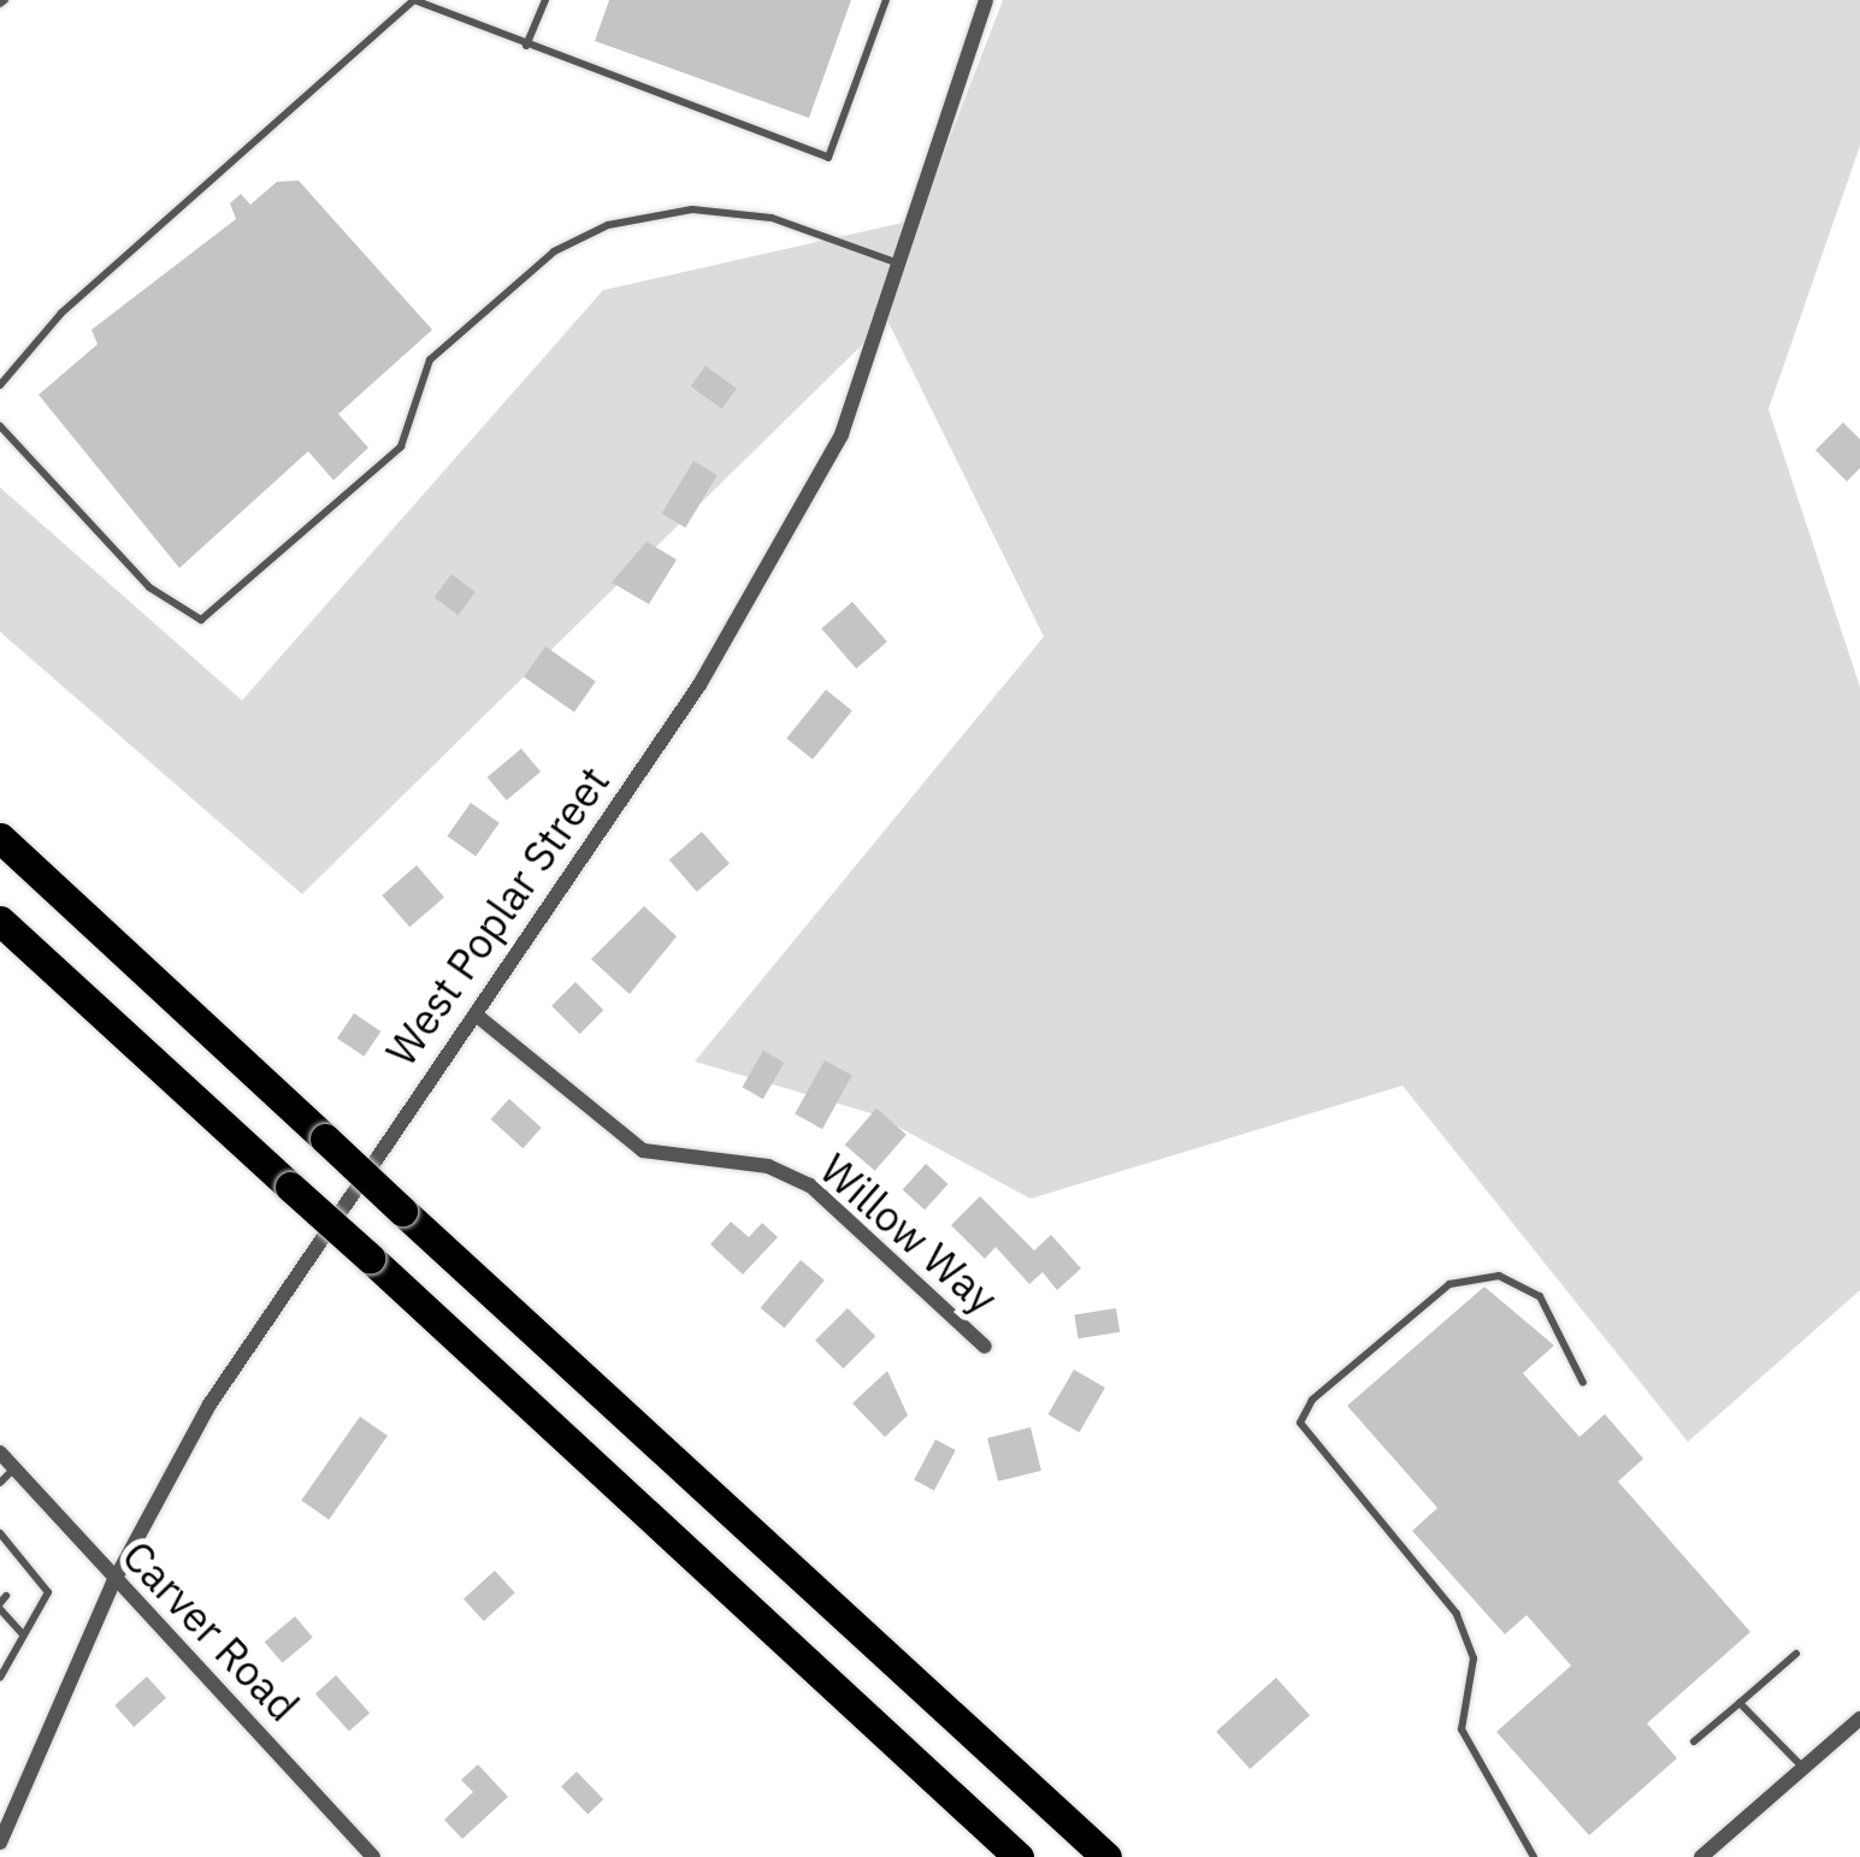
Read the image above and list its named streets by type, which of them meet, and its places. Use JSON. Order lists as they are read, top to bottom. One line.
{"streets":{"street":["West Poplar Street","Willow Way","Carver Road"]},"crossings":[["West Poplar Street","Willow Way"],["West Poplar Street","Carver Road"]]}
